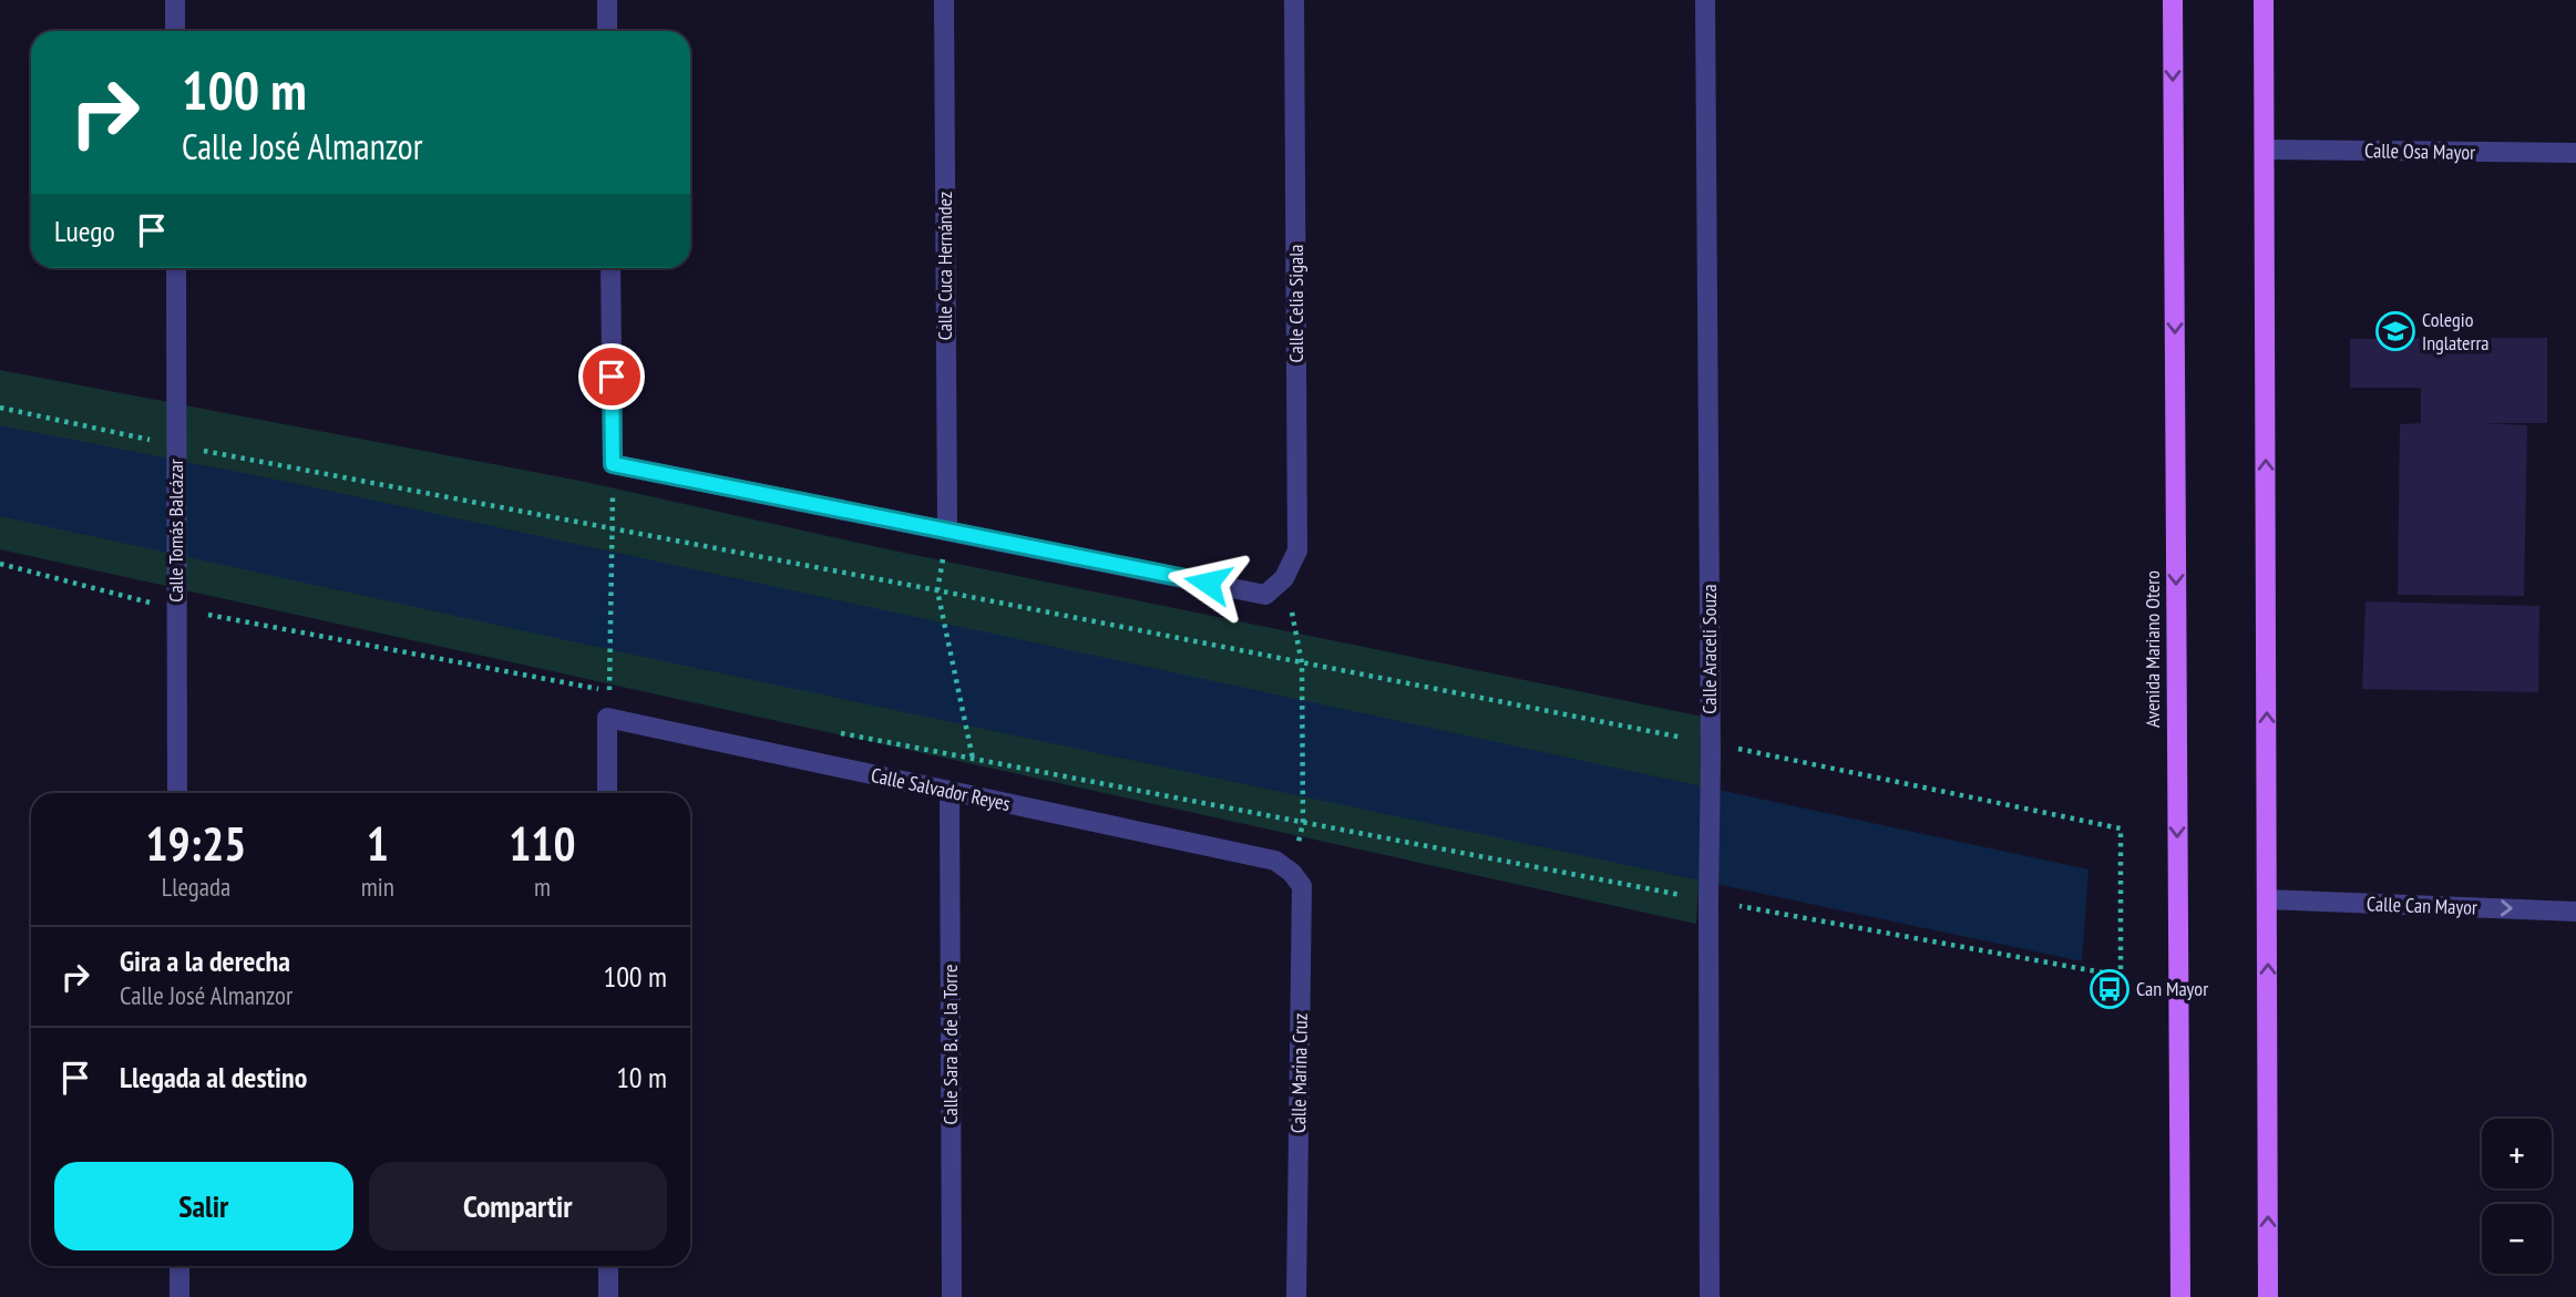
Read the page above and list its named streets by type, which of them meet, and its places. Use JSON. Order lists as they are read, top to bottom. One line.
{"streets":{"main road":["Avenida Mariano Otero"],"street":["Calle Osa Mayor","Calle Cuca Hernández","Calle Celia Sigala","Calle Tomás Balcázar","Calle Araceli Souza","Calle Salvador Reyes","Calle Can Mayor","Calle Sara B. de la Torre","Calle Marina Cruz"]},"crossings":[["Calle Cuca Hernández","Calle Celia Sigala"],["Calle Salvador Reyes","Calle Sara B. de la Torre"],["Calle Salvador Reyes","Calle Marina Cruz"]],"one_way":["Calle Can Mayor"],"places":{"school or university":["Colegio Inglaterra"],"bus stop":["Can Mayor"]},"page":{"turn":["100 m","Calle José Almanzor"],"then":"Luego","eta":["19:25","Llegada","1","min","110","m"],"list":[{"name":"Gira a la derecha","note":"Calle José Almanzor","value":"100 m"},{"name":"Llegada al destino","value":"10 m"}],"map_buttons":["+","−"],"buttons":["Salir","Compartir"]}}
